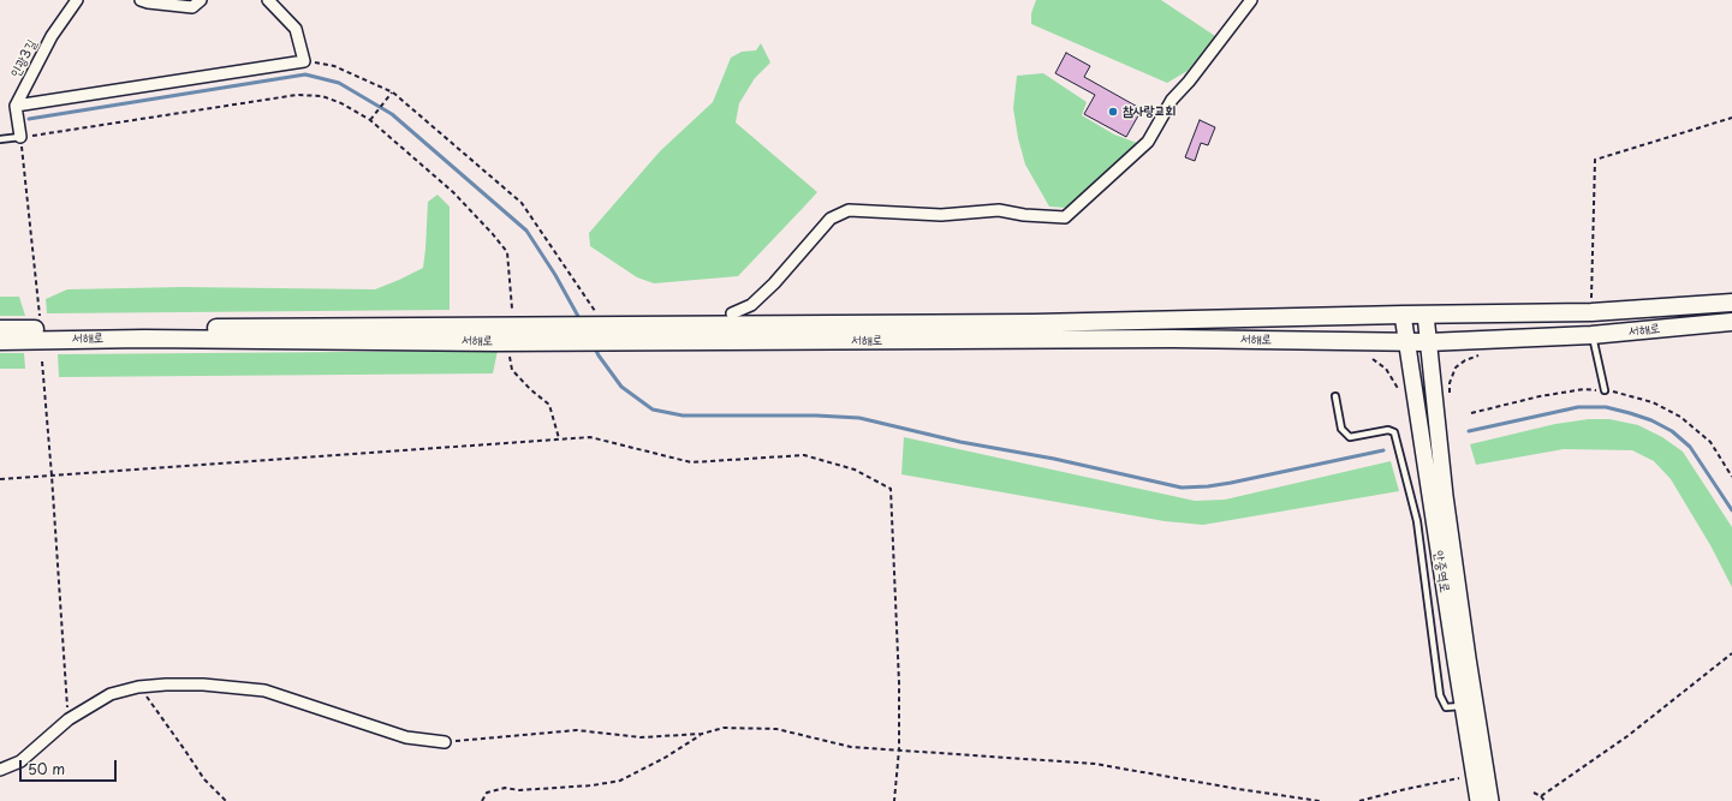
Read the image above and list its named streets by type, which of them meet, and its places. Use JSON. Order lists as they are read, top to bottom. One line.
{"streets":{"main road":["서해로"],"street":["인광3길","안중역로"]},"crossings":[["서해로","안중역로"]],"places":["참사랑교회"],"scale_bar":"50 m"}
